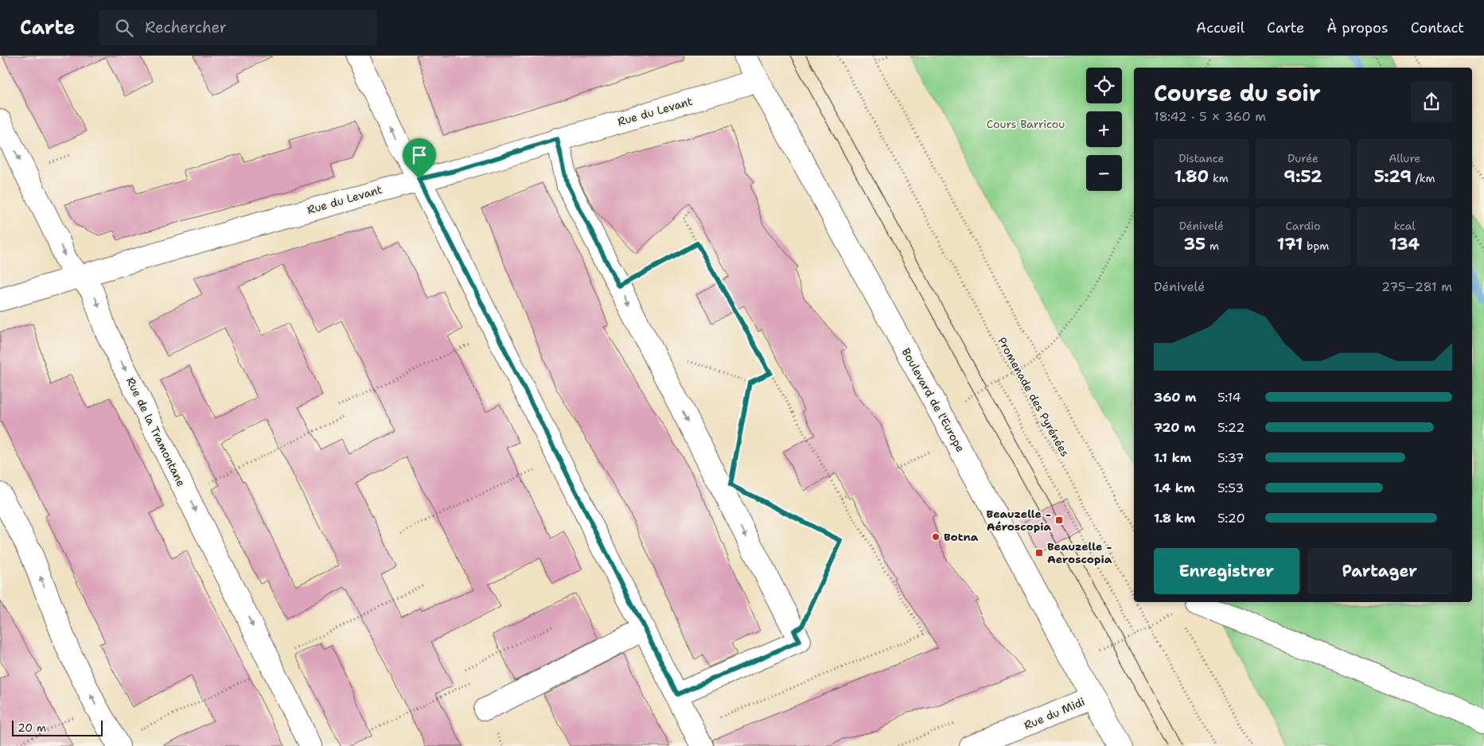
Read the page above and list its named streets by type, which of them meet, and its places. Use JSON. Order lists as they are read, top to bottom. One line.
{"streets":{"street":["Rue du Levant","Boulevard de l'Europe","Rue de la Tramontane","Rue du Midi"],"path":["Promenade des Pyrénées"]},"crossings":[["Rue du Levant","Boulevard de l'Europe"],["Rue du Levant","Rue de la Tramontane"],["Boulevard de l'Europe","Rue du Midi"]],"parks":["Cours Barricou"],"places":{"transit":["Beauzelle - Aéroscopia","Beauzelle - Aeroscopia"],"other":["Botna"]},"scale_bar":"20 m","page":{"header":"Carte","search":"Rechercher","nav":["Accueil","Carte","À propos","Contact"],"map_buttons":["+","−"],"heading":["Course du soir","18:42 · 5 × 360 m"],"stats":[["Distance","1.80 km"],["Durée","9:52"],["Allure","5:29 /km"],["Dénivelé","35 m"],["Cardio","171 bpm"],["kcal","134"]],"chart":["Dénivelé","275–281 m"],"list":[{"name":"360 m","note":"5:14"},{"name":"720 m","note":"5:22"},{"name":"1.1 km","note":"5:37"},{"name":"1.4 km","note":"5:53"},{"name":"1.8 km","note":"5:20"}],"buttons":["Enregistrer","Partager"],"scale":"20 m"}}
